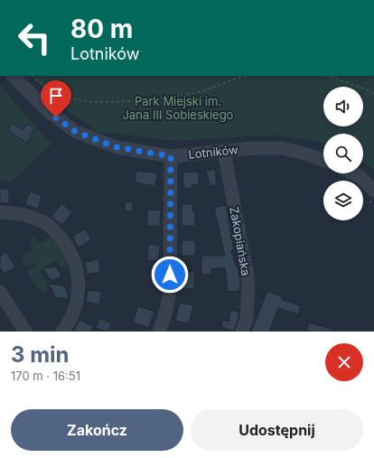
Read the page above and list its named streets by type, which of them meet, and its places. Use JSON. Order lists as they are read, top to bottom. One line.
{"streets":{"street":["Lotników","Zakopiańska"]},"crossings":[["Lotników","Zakopiańska"]],"parks":["Park Miejski im. Jana III Sobieskiego"],"page":{"turn":["80 m","Lotników"],"heading":["3 min","170 m · 16:51"],"buttons":["Zakończ","Udostępnij"]}}
